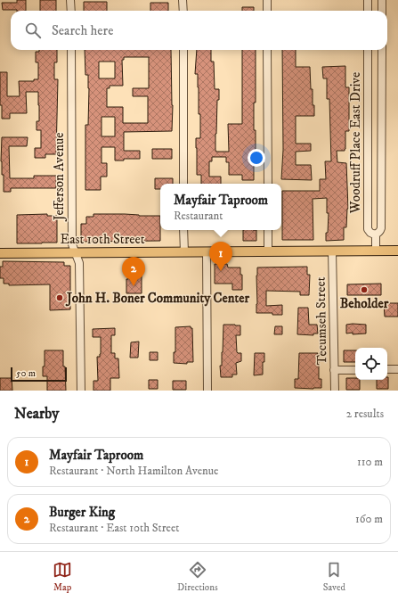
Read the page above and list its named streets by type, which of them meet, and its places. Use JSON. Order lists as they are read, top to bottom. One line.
{"streets":{"main road":["East 10th Street"],"street":["Woodruff Place East Drive","Jefferson Avenue","Tecumseh Street"]},"crossings":[["Woodruff Place East Drive","East 10th Street"],["Jefferson Avenue","East 10th Street"],["East 10th Street","Tecumseh Street"]],"places":["Beholder","John H. Boner Community Center"],"scale_bar":"50 m","page":{"search":"Search here","popup":["Mayfair Taproom","Restaurant"],"pins":["1","2"],"scale":"50 m","heading":["Nearby","2 results"],"list":[{"mark":"1","name":"Mayfair Taproom","note":"Restaurant · North Hamilton Avenue","value":"110 m"},{"mark":"2","name":"Burger King","note":"Restaurant · East 10th Street","value":"160 m"}],"nav":["Map","Directions","Saved"]}}
